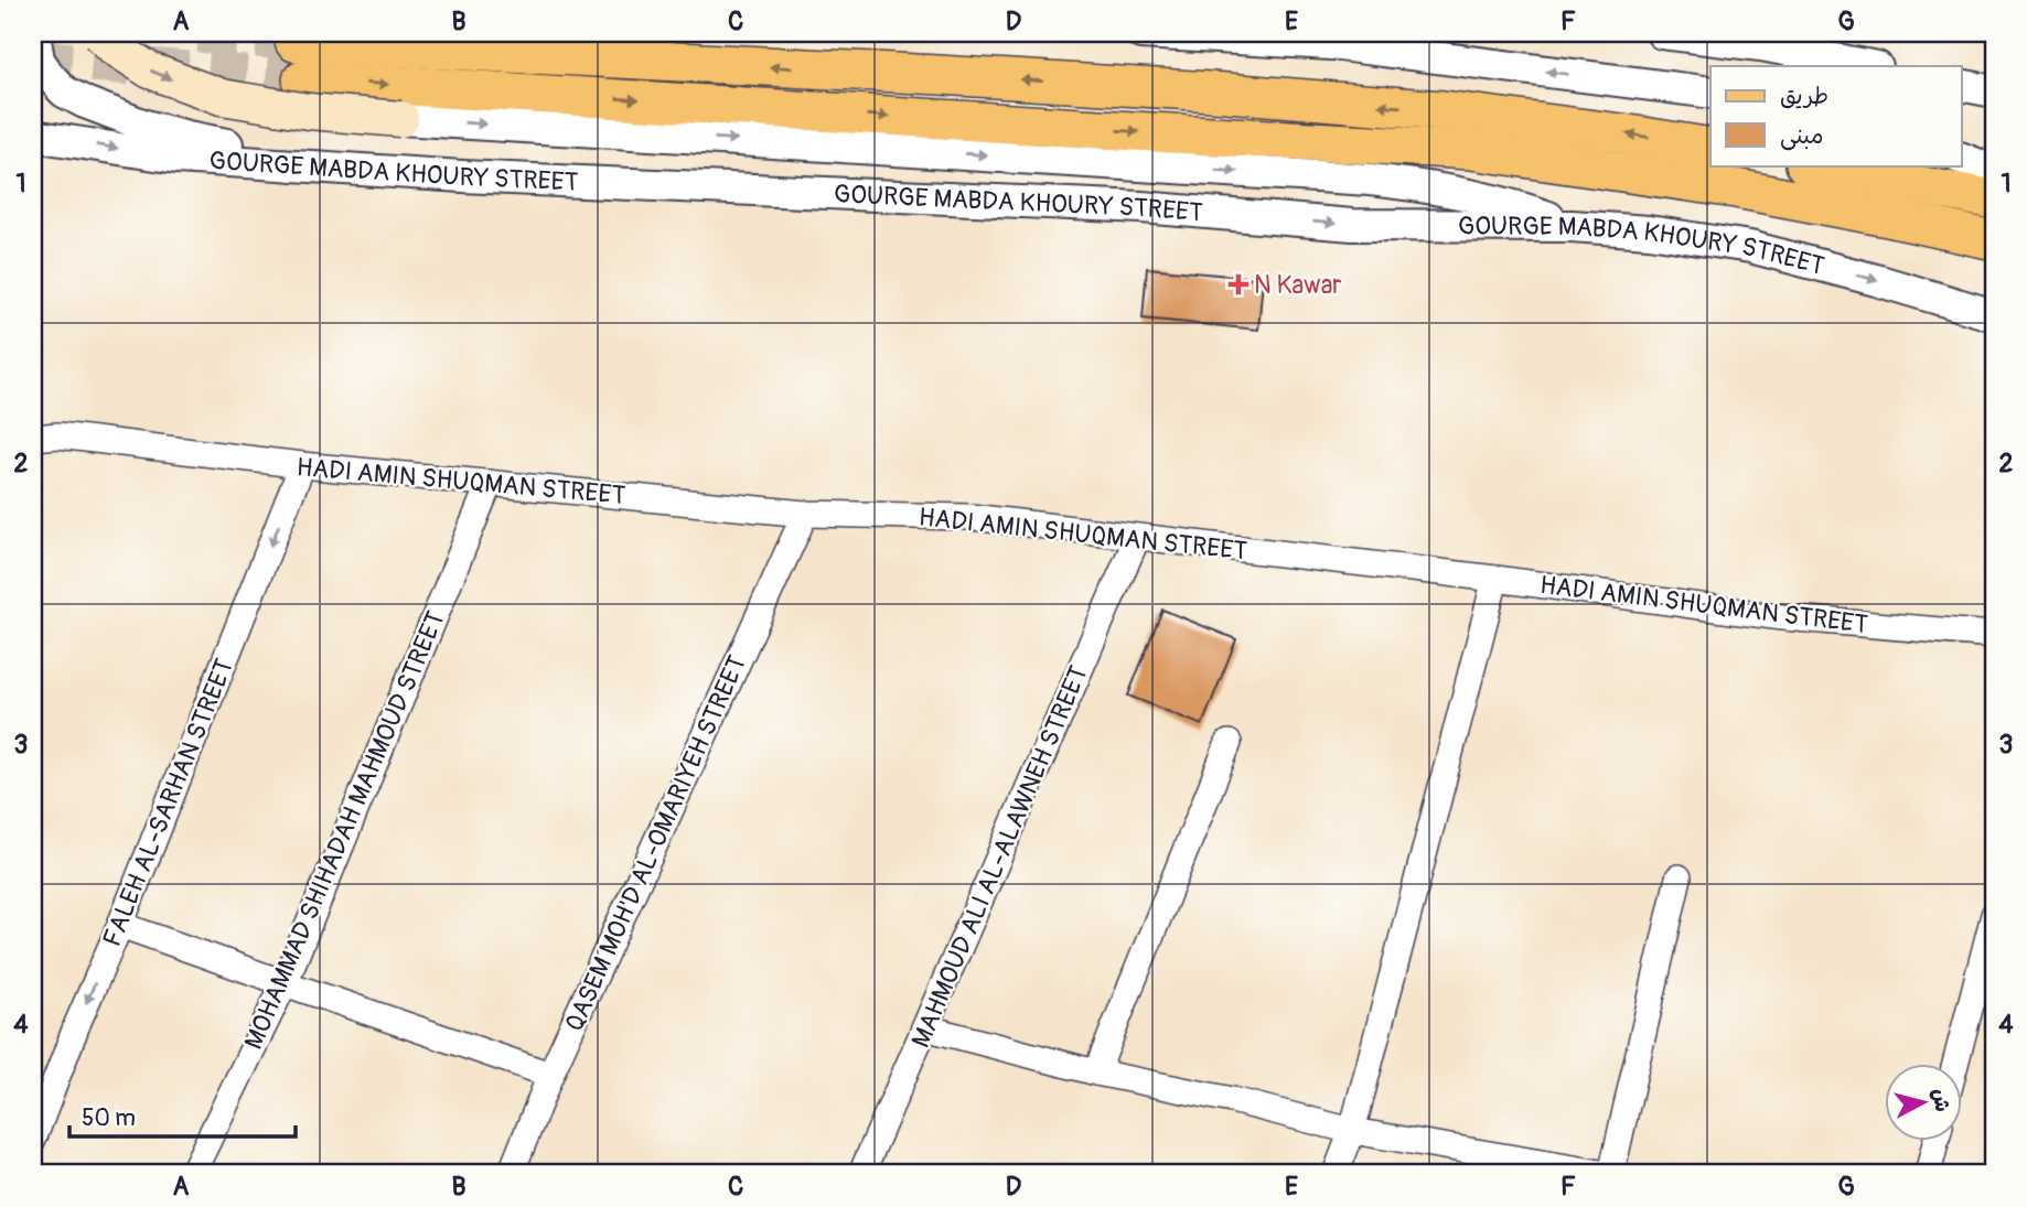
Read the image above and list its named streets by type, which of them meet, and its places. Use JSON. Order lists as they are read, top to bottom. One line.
{"streets":{"street":["GOURGE MABDA KHOURY STREET","HADI AMIN SHUQMAN STREET","FALEH AL-SARHAN STREET","MOHAMMAD SHIHADAH MAHMOUD STREET","QASEM MOH'D AL-OMARIYEH STREET","MAHMOUD ALI AL-ALAWNEH STREET"]},"crossings":[["HADI AMIN SHUQMAN STREET","FALEH AL-SARHAN STREET"],["HADI AMIN SHUQMAN STREET","MOHAMMAD SHIHADAH MAHMOUD STREET"],["HADI AMIN SHUQMAN STREET","QASEM MOH'D AL-OMARIYEH STREET"],["HADI AMIN SHUQMAN STREET","MAHMOUD ALI AL-ALAWNEH STREET"]],"one_way":["FALEH AL-SARHAN STREET"],"places":{"health":["N Kawar"]},"legend":["طريق","مبنى"],"scale_bar":"50 m","north":"right","grid":{"columns":["A","B","C","D","E","F","G"],"rows":["1","2","3","4"]}}
